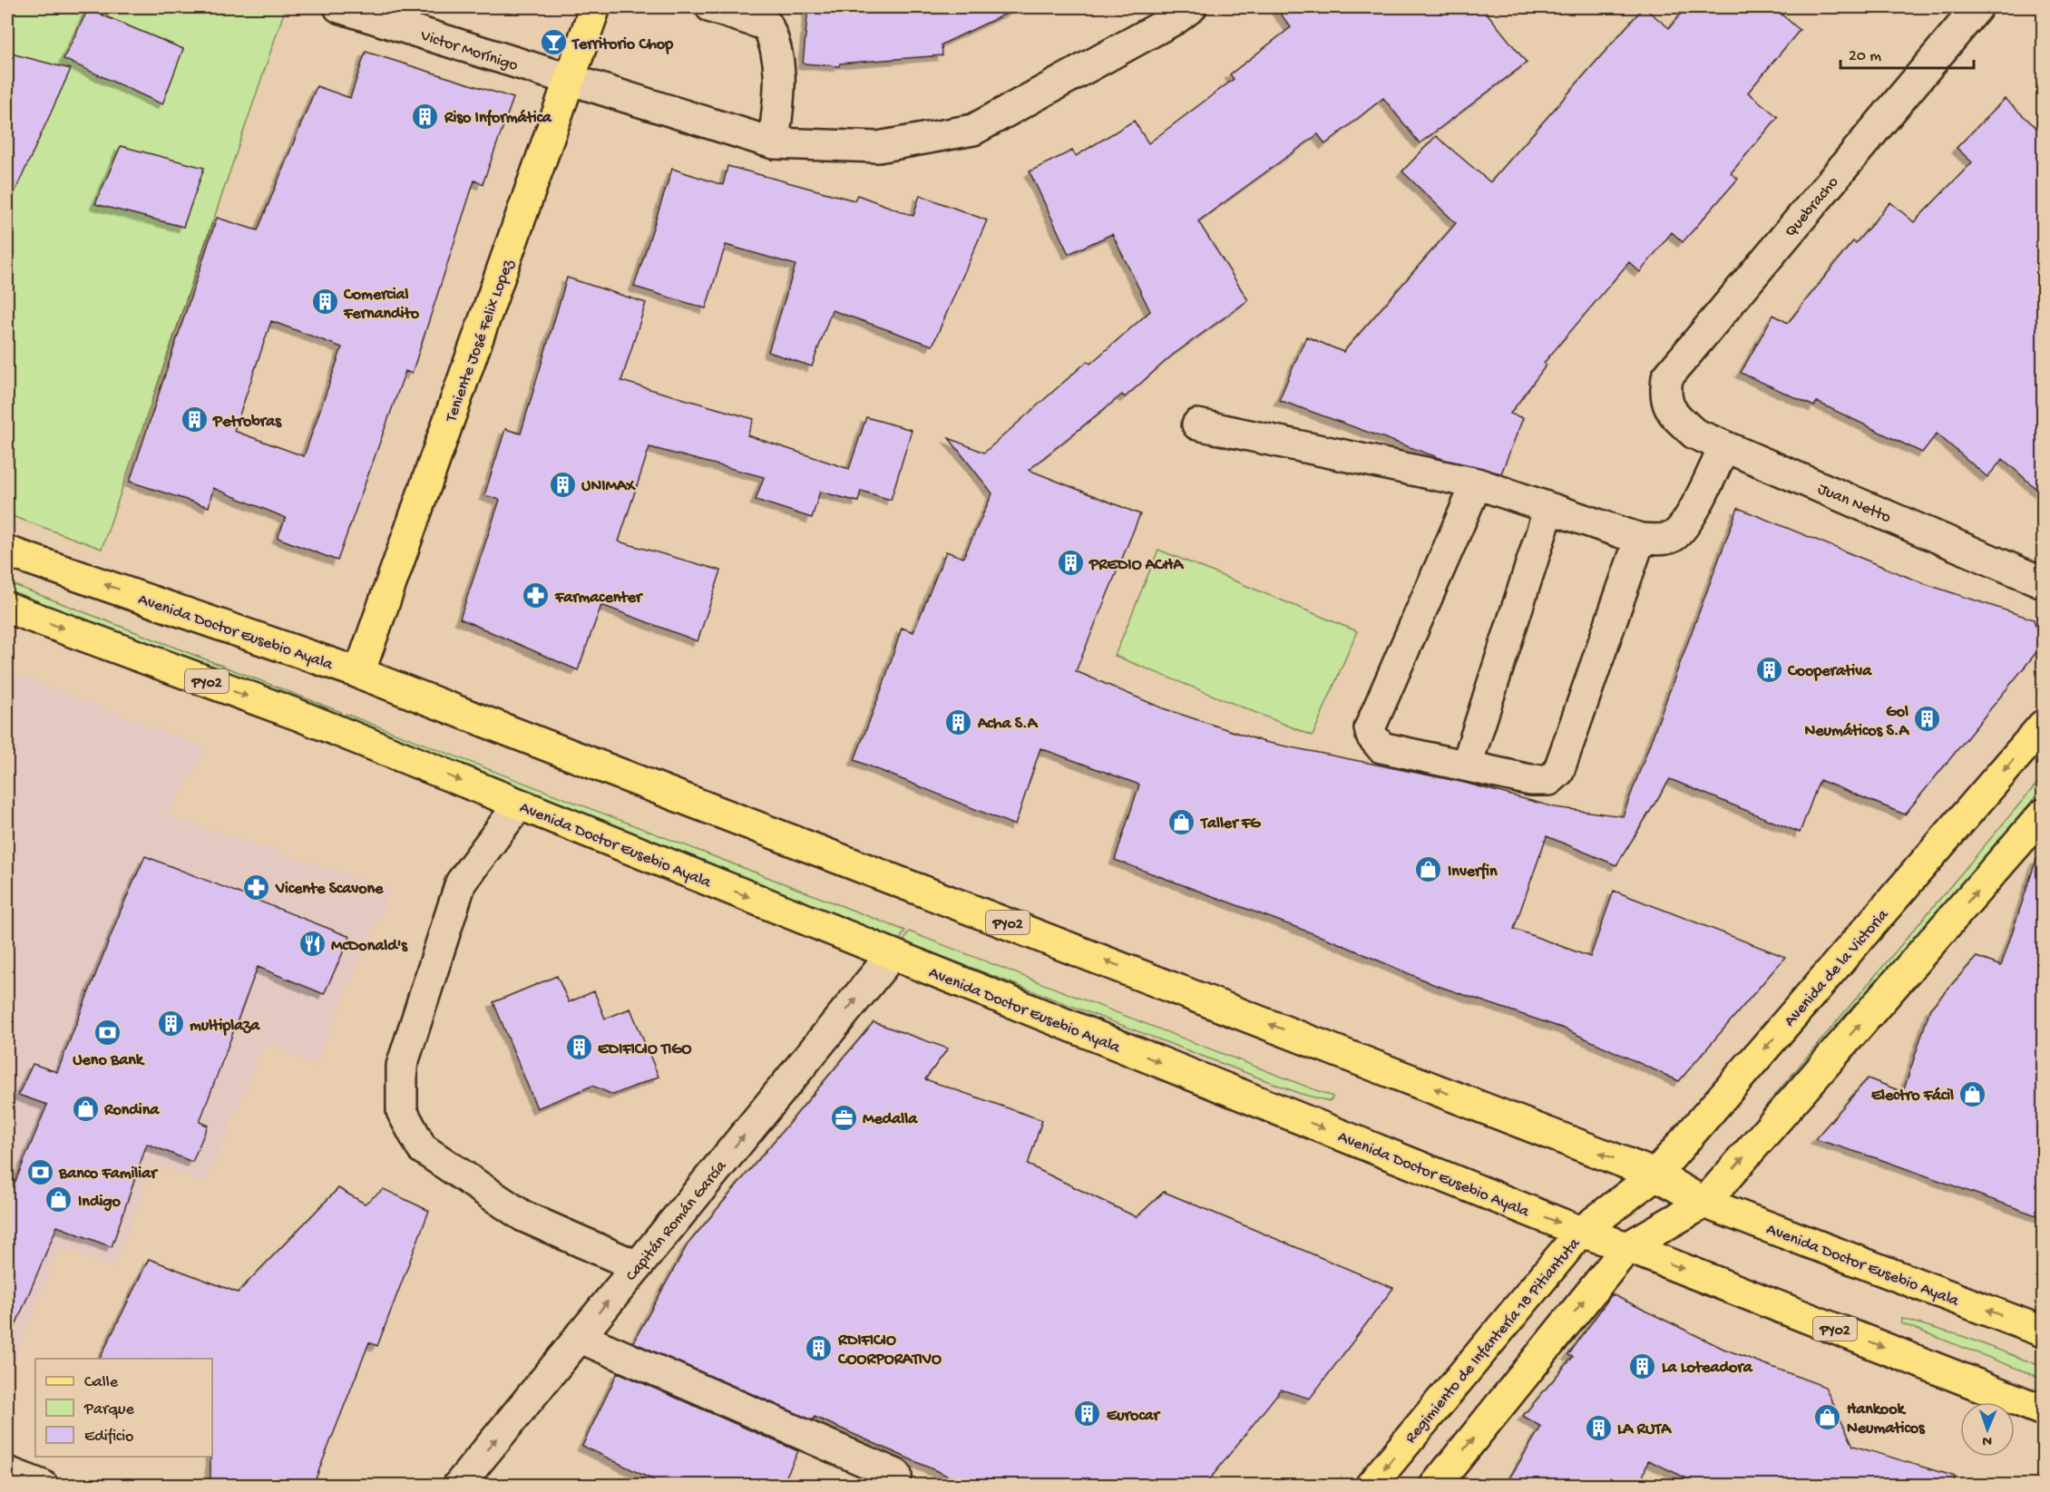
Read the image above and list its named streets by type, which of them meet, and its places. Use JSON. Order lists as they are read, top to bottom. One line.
{"streets":{"main road":["Teniente José Felix Lopez","Avenida Doctor Eusebio Ayala","PY02","Avenida de la Victoria","Regimiento de Infantería 18 Pitiantuta"],"street":["Victor Morínigo","Quebracho","Juan Netto","Capitán Román García"]},"crossings":[["Victor Morínigo","Teniente José Felix Lopez"],["Quebracho","Juan Netto"],["Teniente José Felix Lopez","Avenida Doctor Eusebio Ayala"],["Avenida Doctor Eusebio Ayala","Avenida de la Victoria"],["Avenida Doctor Eusebio Ayala","Capitán Román García"],["Avenida Doctor Eusebio Ayala","Regimiento de Infantería 18 Pitiantuta"],["Avenida de la Victoria","Regimiento de Infantería 18 Pitiantuta"]],"one_way":["Capitán Román García"],"places":{"bar":["Territorio Chop"],"building":["Riso Informática","Comercial Fernandito","Petrobras","UNIMAX","PREDIO ACHA","Cooperativa","Gol Neumáticos S.A","Acha S.A","multiplaza","EDIFICIO TIGO","RDIFICIO COORPORATIVO","La Loteadora","Eurocar","LA RUTA"],"pharmacy":["Farmacenter","Vicente Scavone"],"shop":["Taller FG","Inverfin","Electro Fácil","Rondina","Indigo","Hankook Neumaticos"],"restaurant":["McDonald's"],"bank":["Ueno Bank","Banco Familiar"],"office":["Medalla"]},"legend":["Calle","Parque","Edificio"],"scale_bar":"20 m","north":"bottom"}
